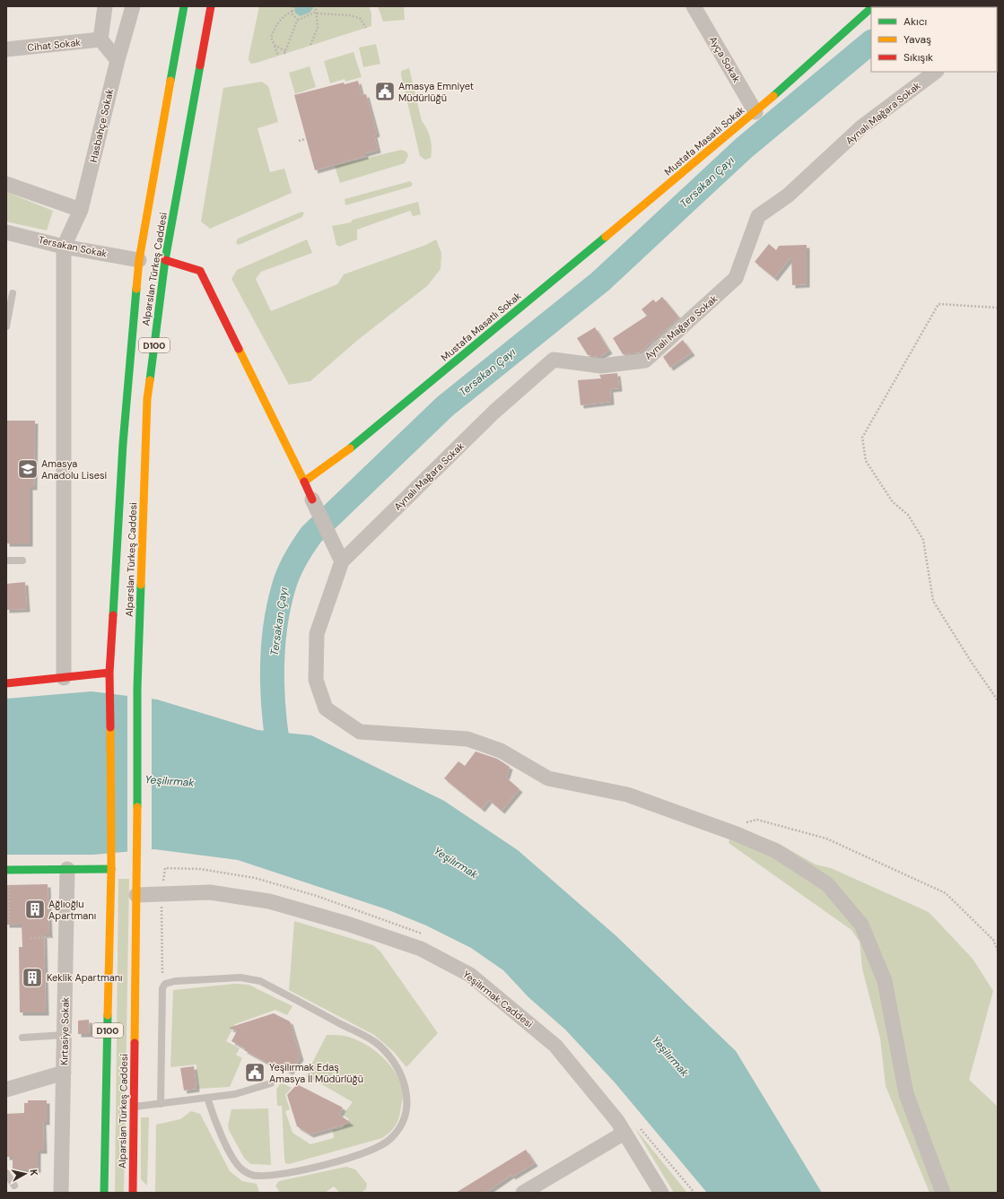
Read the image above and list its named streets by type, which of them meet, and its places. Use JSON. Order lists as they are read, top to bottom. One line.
{"streets":{"main road":["Mustafa Masatlı Sokak","Alparslan Türkeş Caddesi","D100"],"street":["Cihat Sokak","Ayça Sokak","Aynalı Mağara Sokak","Hasbahçe Sokak","Tersakan Sokak","Yeşilırmak Caddesi","Kırtasiye Sokak"]},"crossings":[["Ayça Sokak","Mustafa Masatlı Sokak"],["Hasbahçe Sokak","Tersakan Sokak"],["Tersakan Sokak","Alparslan Türkeş Caddesi"],["Alparslan Türkeş Caddesi","Yeşilırmak Caddesi"]],"water":["Tersakan Çayı","Yeşilırmak"],"places":{"public building":["Amasya Emniyet Müdürlüğü","Yeşilırmak Edaş Amasya İl Müdürlüğü"],"school or university":["Amasya Anadolu Lisesi"],"building":["Ağlıoğlu Apartmanı","Keklik Apartmanı"]},"legend":["Akıcı","Yavaş","Sıkışık"],"north":"right"}
